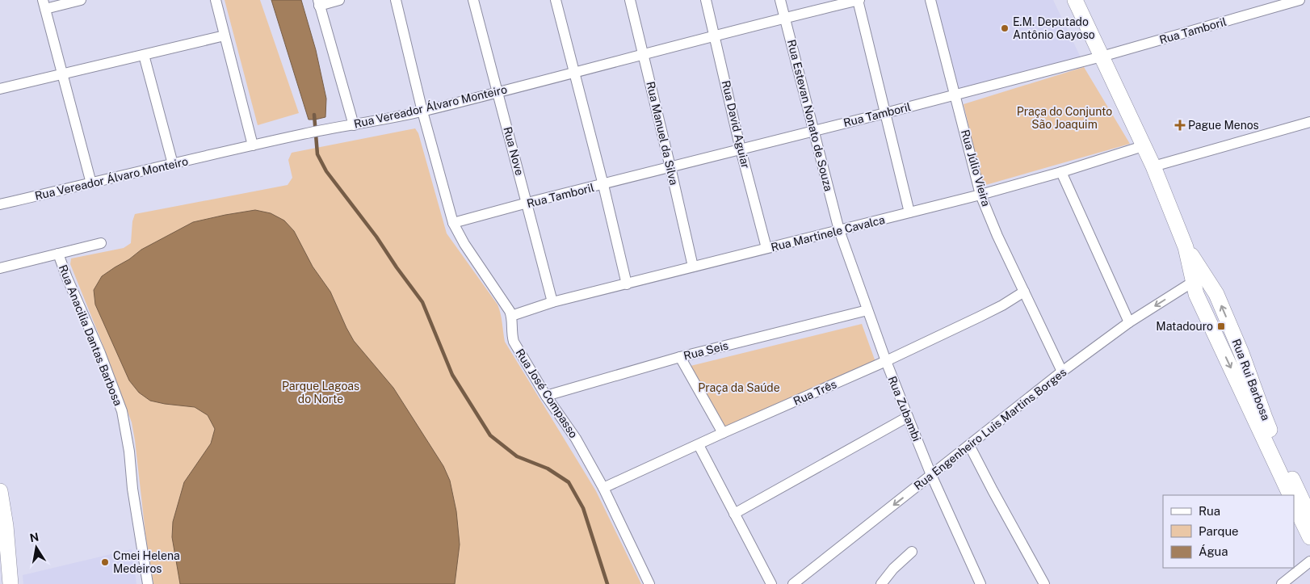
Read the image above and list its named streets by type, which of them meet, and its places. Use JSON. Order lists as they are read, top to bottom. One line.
{"streets":{"street":["Rua Tamboril","Rua Vereador Álvaro Monteiro","Rua Estevan Nonato de Souza","Rua David Aguiar","Rua Manuel da Silva","Rua Nove","Rua Júlio Vieira","Rua Martinele Cavalca","Rua Anacilia Dantas Barbosa","Rua Seis","Rua Rui Barbosa","Rua Três","Rua José Compasso","Rua Zubambi","Rua Engenheiro Luis Martins Borges"]},"crossings":[["Rua Tamboril","Rua Estevan Nonato de Souza"],["Rua Tamboril","Rua David Aguiar"],["Rua Tamboril","Rua Manuel da Silva"],["Rua Tamboril","Rua Nove"],["Rua Tamboril","Rua Júlio Vieira"],["Rua Tamboril","Rua Rui Barbosa"],["Rua Tamboril","Rua José Compasso"],["Rua Vereador Álvaro Monteiro","Rua Estevan Nonato de Souza"],["Rua Vereador Álvaro Monteiro","Rua David Aguiar"],["Rua Vereador Álvaro Monteiro","Rua Manuel da Silva"],["Rua Vereador Álvaro Monteiro","Rua Nove"],["Rua Vereador Álvaro Monteiro","Rua José Compasso"],["Rua Estevan Nonato de Souza","Rua Martinele Cavalca"],["Rua Estevan Nonato de Souza","Rua Zubambi"],["Rua David Aguiar","Rua Martinele Cavalca"],["Rua Manuel da Silva","Rua Martinele Cavalca"],["Rua Nove","Rua Martinele Cavalca"],["Rua Júlio Vieira","Rua Martinele Cavalca"],["Rua Júlio Vieira","Rua Três"],["Rua Júlio Vieira","Rua Engenheiro Luis Martins Borges"],["Rua Martinele Cavalca","Rua Rui Barbosa"],["Rua Martinele Cavalca","Rua José Compasso"],["Rua Martinele Cavalca","Rua Zubambi"],["Rua Seis","Rua José Compasso"],["Rua Seis","Rua Zubambi"],["Rua Rui Barbosa","Rua Engenheiro Luis Martins Borges"],["Rua Três","Rua José Compasso"],["Rua Três","Rua Zubambi"],["Rua Zubambi","Rua Engenheiro Luis Martins Borges"]],"parks":["Praça do Conjunto São Joaquim","Parque Lagoas do Norte","Praça da Saúde"],"places":{"other":["E.M. Deputado Antônio Gayoso","Cmei Helena Medeiros"],"health":["Pague Menos"],"transit":["Matadouro"]},"legend":["Rua","Parque","Água"],"north":"top"}
